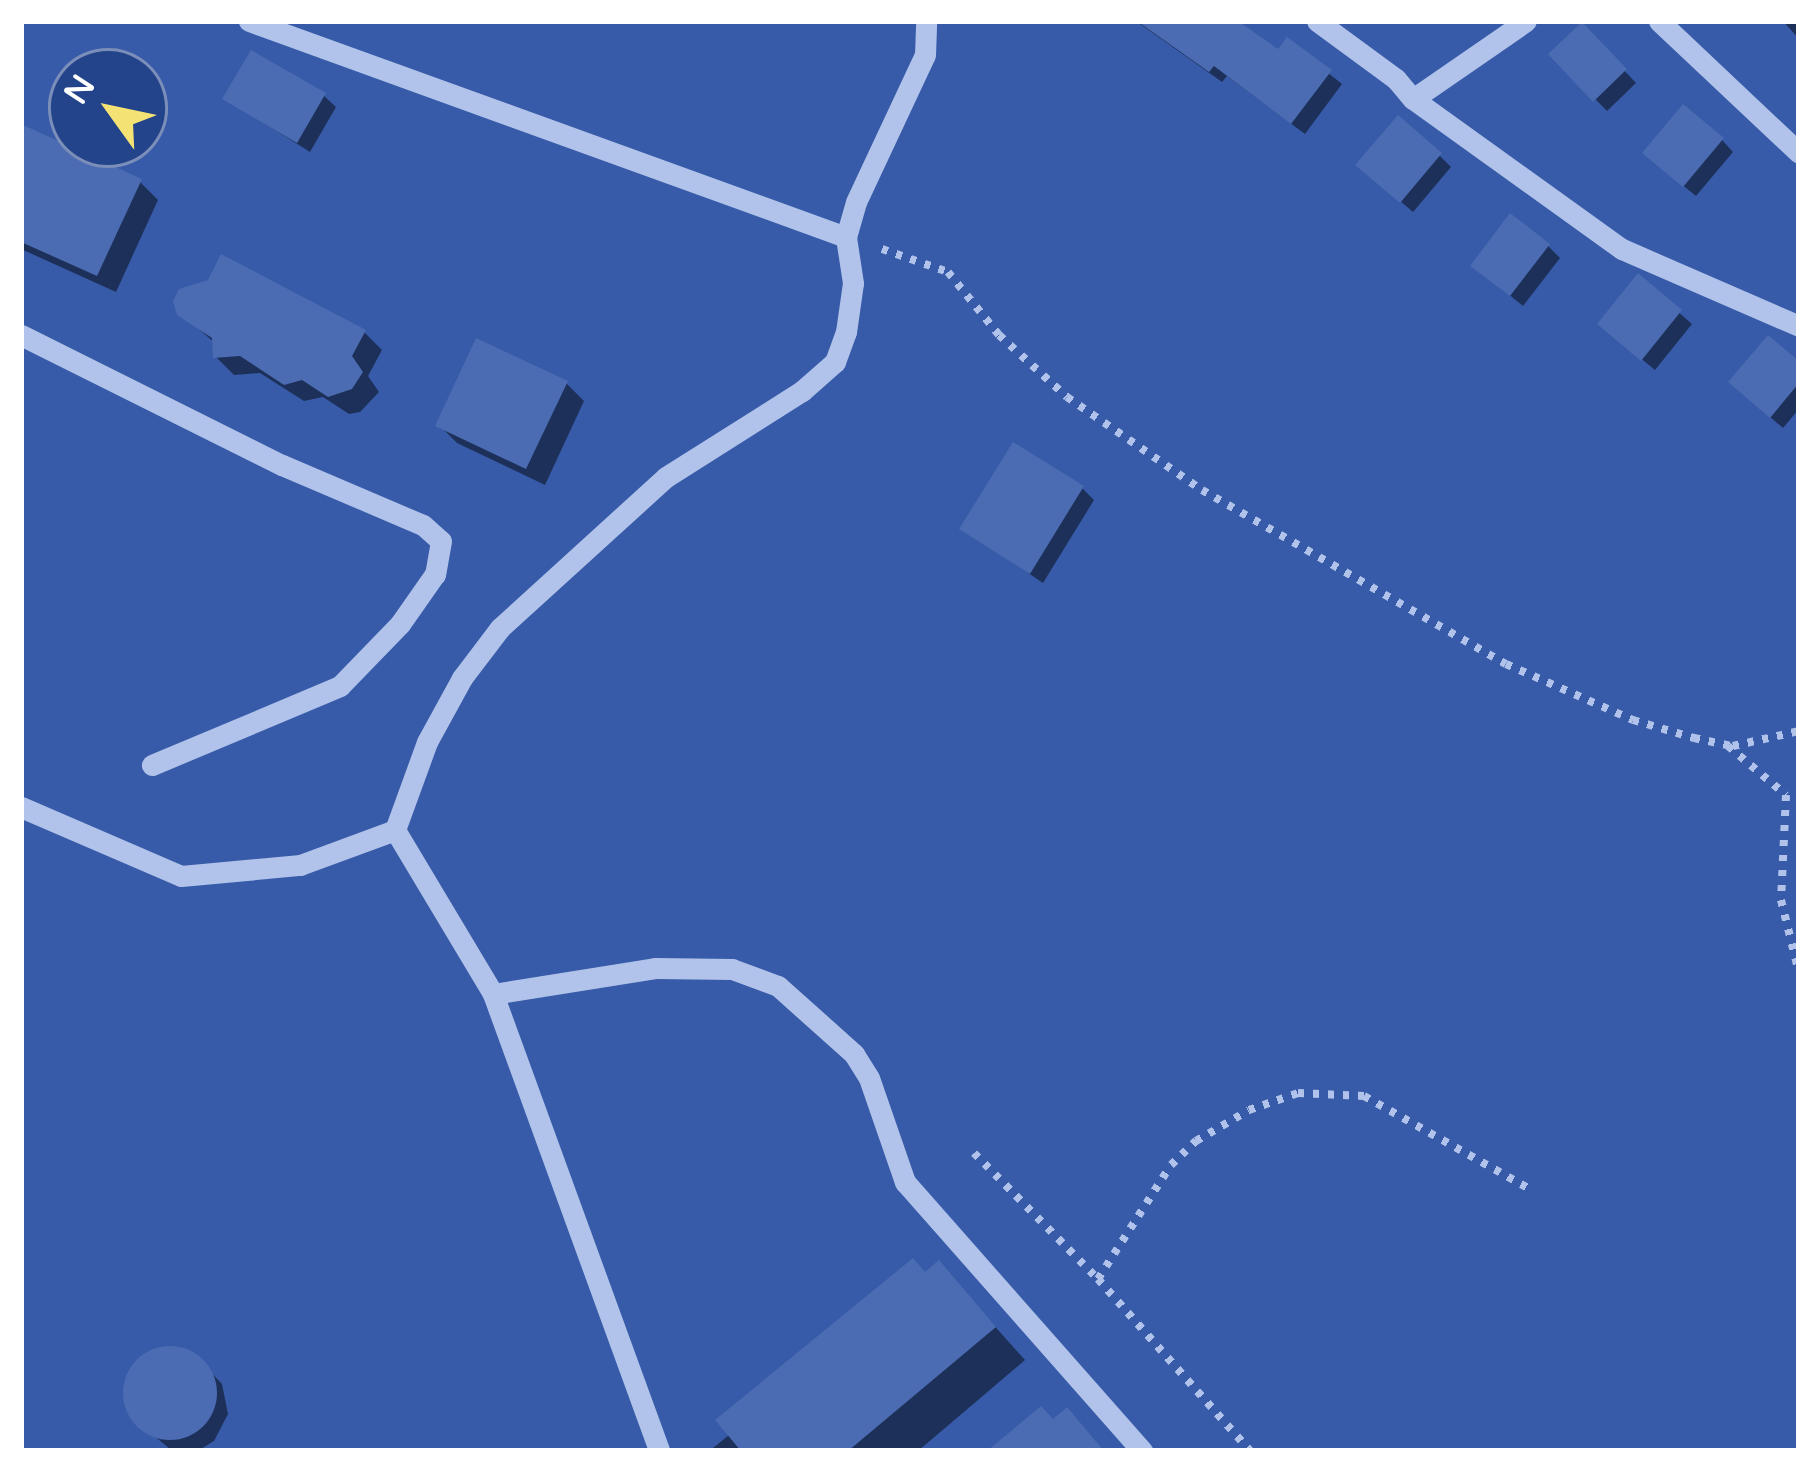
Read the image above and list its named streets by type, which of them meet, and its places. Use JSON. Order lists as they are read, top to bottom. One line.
{"north":"top left"}
